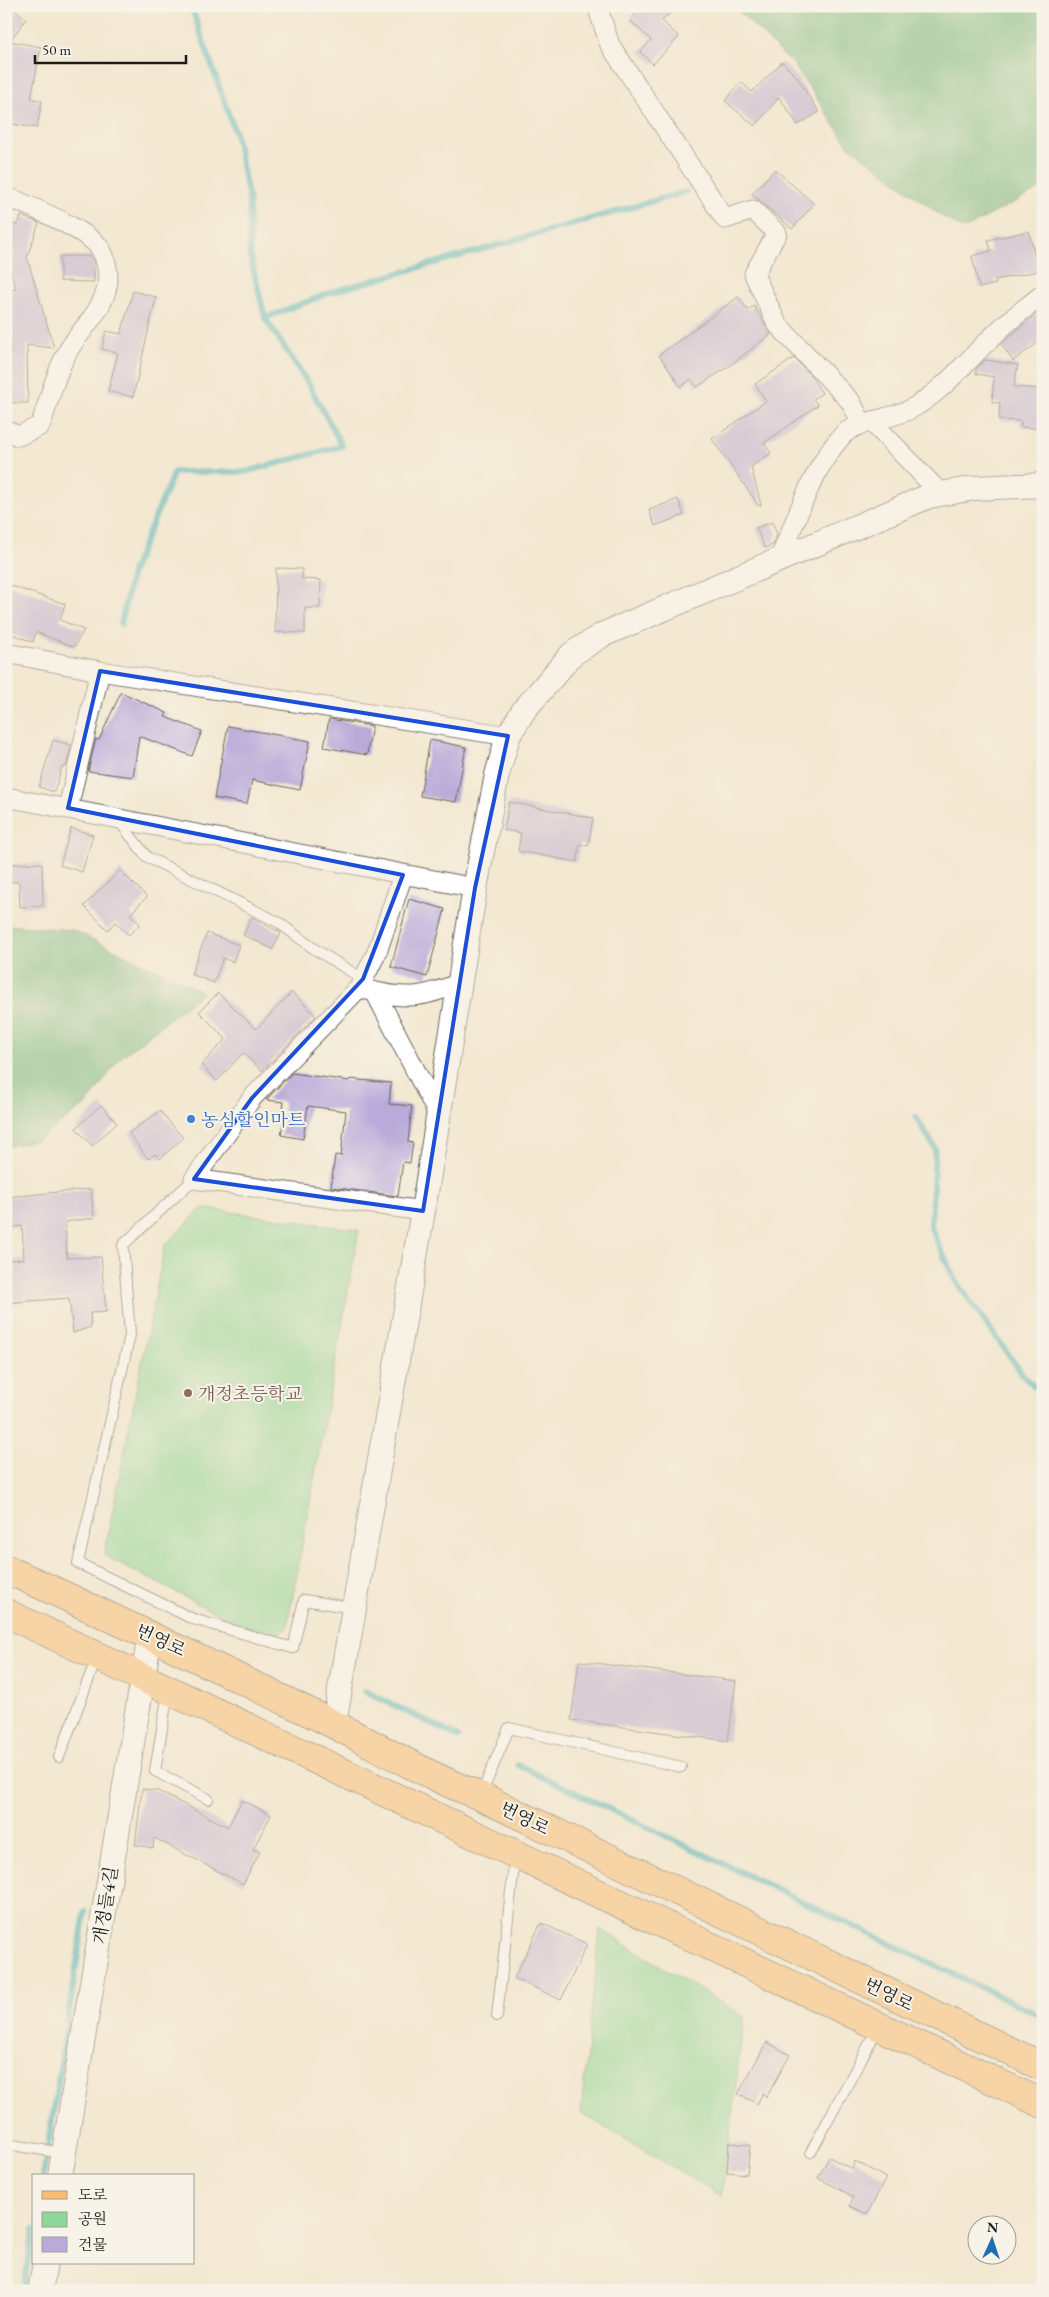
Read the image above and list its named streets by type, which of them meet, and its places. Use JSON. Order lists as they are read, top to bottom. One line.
{"streets":{"main road":["번영로"],"street":["개정들4길"]},"crossings":[["번영로","개정들4길"]],"places":["농심할인마트","개정초등학교"],"legend":["도로","공원","건물"],"scale_bar":"50 m","north":"top"}
